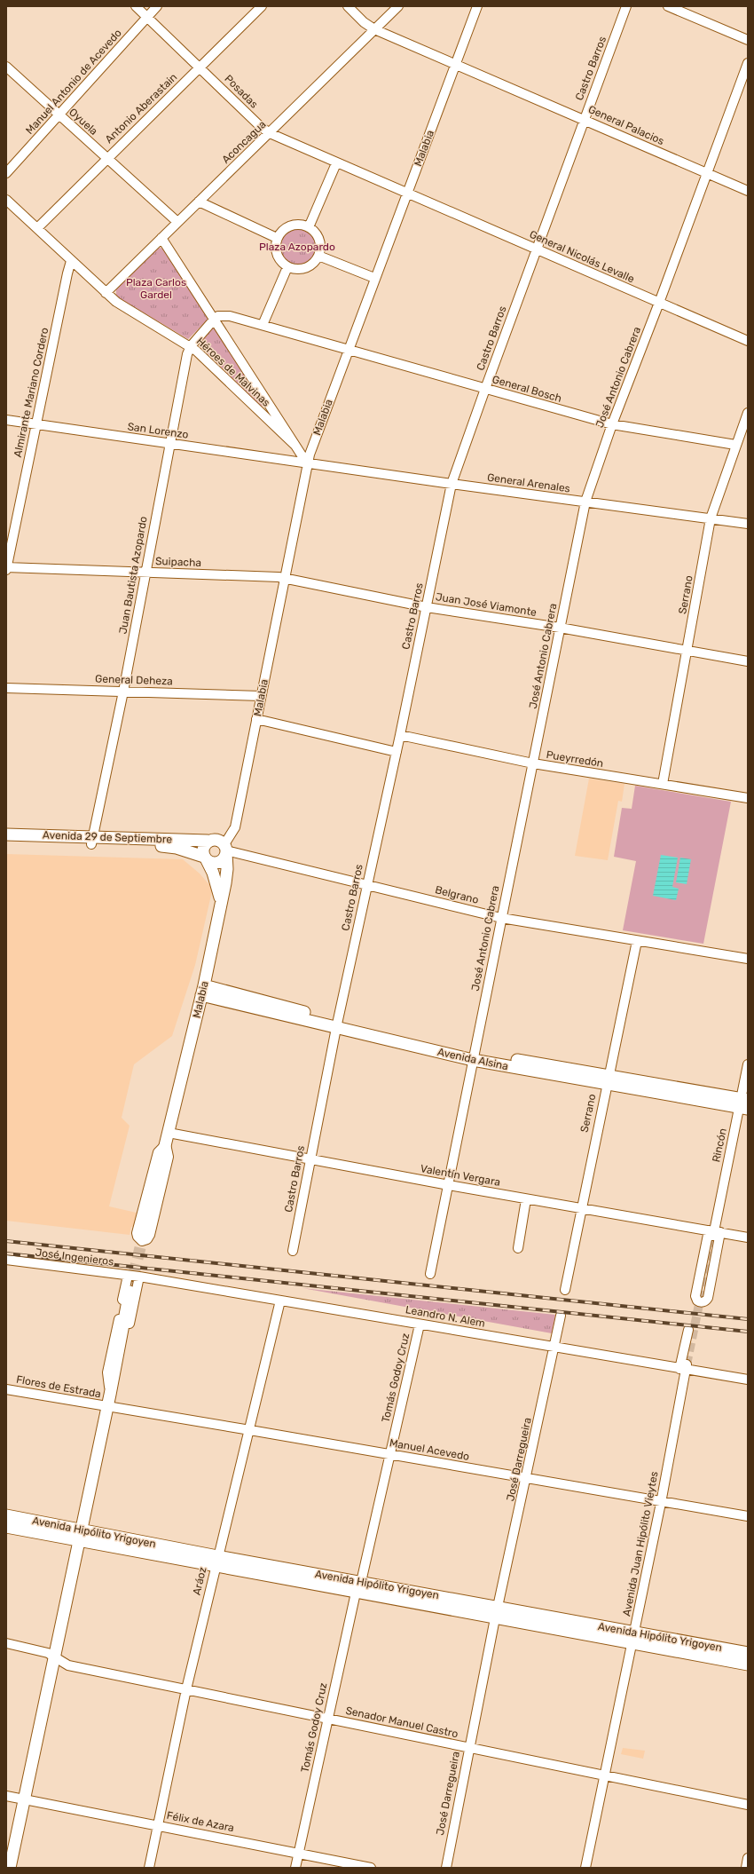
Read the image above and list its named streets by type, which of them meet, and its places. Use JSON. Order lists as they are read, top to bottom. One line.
{"streets":{"main road":["Malabia","Avenida 29 de Septiembre","Avenida Alsina","Avenida Hipólito Yrigoyen"],"street":["Castro Barros","Manuel Antonio de Acevedo","Posadas","Antonio Aberastain","Oyuela","General Palacios","Aconcagua","General Nicolás Levalle","Héroes de Malvinas","José Antonio Cabrera","General Bosch","Almirante Mariano Cordero","San Lorenzo","General Arenales","Suipacha","Juan Bautista Azopardo","Serrano","Juan José Viamonte","General Deheza","Pueyrredón","Belgrano","Rincón","Valentín Vergara","José Ingenieros","Leandro N. Alem","Tomás Godoy Cruz","Flores de Estrada","Manuel Acevedo","José Darregueira","Avenida Juan Hipólito Vieytes","Aráoz","Senador Manuel Castro","Félix de Azara"]},"crossings":[["Castro Barros","General Palacios"],["Castro Barros","General Nicolás Levalle"],["Castro Barros","General Bosch"],["Castro Barros","General Arenales"],["Castro Barros","Juan José Viamonte"],["Castro Barros","Pueyrredón"],["Castro Barros","Belgrano"],["Castro Barros","Avenida Alsina"],["Castro Barros","Valentín Vergara"],["Manuel Antonio de Acevedo","Posadas"],["Manuel Antonio de Acevedo","Oyuela"],["Posadas","Antonio Aberastain"],["Posadas","Aconcagua"],["Posadas","Malabia"],["Posadas","General Nicolás Levalle"],["Antonio Aberastain","Oyuela"],["Antonio Aberastain","Héroes de Malvinas"],["Oyuela","Aconcagua"],["General Palacios","Aconcagua"],["General Palacios","Malabia"],["General Palacios","José Antonio Cabrera"],["Aconcagua","Héroes de Malvinas"],["Malabia","General Nicolás Levalle"],["Malabia","Héroes de Malvinas"],["Malabia","General Bosch"],["Malabia","San Lorenzo"],["Malabia","General Arenales"],["Malabia","Suipacha"],["Malabia","Juan José Viamonte"],["Malabia","General Deheza"],["Malabia","Avenida 29 de Septiembre"],["Malabia","Belgrano"],["Malabia","Avenida Alsina"],["Malabia","Valentín Vergara"],["General Nicolás Levalle","José Antonio Cabrera"],["Héroes de Malvinas","General Bosch"],["Héroes de Malvinas","Almirante Mariano Cordero"],["Héroes de Malvinas","San Lorenzo"],["Héroes de Malvinas","General Arenales"],["Héroes de Malvinas","Juan Bautista Azopardo"],["José Antonio Cabrera","General Bosch"],["José Antonio Cabrera","General Arenales"],["José Antonio Cabrera","Juan José Viamonte"],["José Antonio Cabrera","Pueyrredón"],["José Antonio Cabrera","Belgrano"],["José Antonio Cabrera","Avenida Alsina"],["José Antonio Cabrera","Valentín Vergara"],["General Bosch","Juan Bautista Azopardo"],["General Bosch","Serrano"],["Almirante Mariano Cordero","San Lorenzo"],["Almirante Mariano Cordero","Suipacha"],["San Lorenzo","General Arenales"],["San Lorenzo","Juan Bautista Azopardo"],["General Arenales","Serrano"],["Suipacha","Juan Bautista Azopardo"],["Suipacha","Juan José Viamonte"],["Juan Bautista Azopardo","General Deheza"],["Juan Bautista Azopardo","Avenida 29 de Septiembre"],["Serrano","Juan José Viamonte"],["Serrano","Pueyrredón"],["Serrano","Belgrano"],["Serrano","Avenida Alsina"],["Serrano","Valentín Vergara"],["Avenida 29 de Septiembre","Belgrano"],["Avenida Alsina","Rincón"],["Rincón","Valentín Vergara"],["José Ingenieros","Leandro N. Alem"],["Leandro N. Alem","Tomás Godoy Cruz"],["Leandro N. Alem","José Darregueira"],["Leandro N. Alem","Avenida Juan Hipólito Vieytes"],["Leandro N. Alem","Aráoz"],["Tomás Godoy Cruz","Manuel Acevedo"],["Tomás Godoy Cruz","Avenida Hipólito Yrigoyen"],["Tomás Godoy Cruz","Senador Manuel Castro"],["Tomás Godoy Cruz","Félix de Azara"],["Flores de Estrada","Manuel Acevedo"],["Manuel Acevedo","José Darregueira"],["Manuel Acevedo","Avenida Juan Hipólito Vieytes"],["Manuel Acevedo","Aráoz"],["José Darregueira","Avenida Hipólito Yrigoyen"],["José Darregueira","Senador Manuel Castro"],["Avenida Hipólito Yrigoyen","Avenida Juan Hipólito Vieytes"],["Avenida Hipólito Yrigoyen","Aráoz"],["Avenida Juan Hipólito Vieytes","Senador Manuel Castro"],["Aráoz","Senador Manuel Castro"],["Aráoz","Félix de Azara"]],"parks":["Plaza Azopardo","Plaza Carlos Gardel"]}
